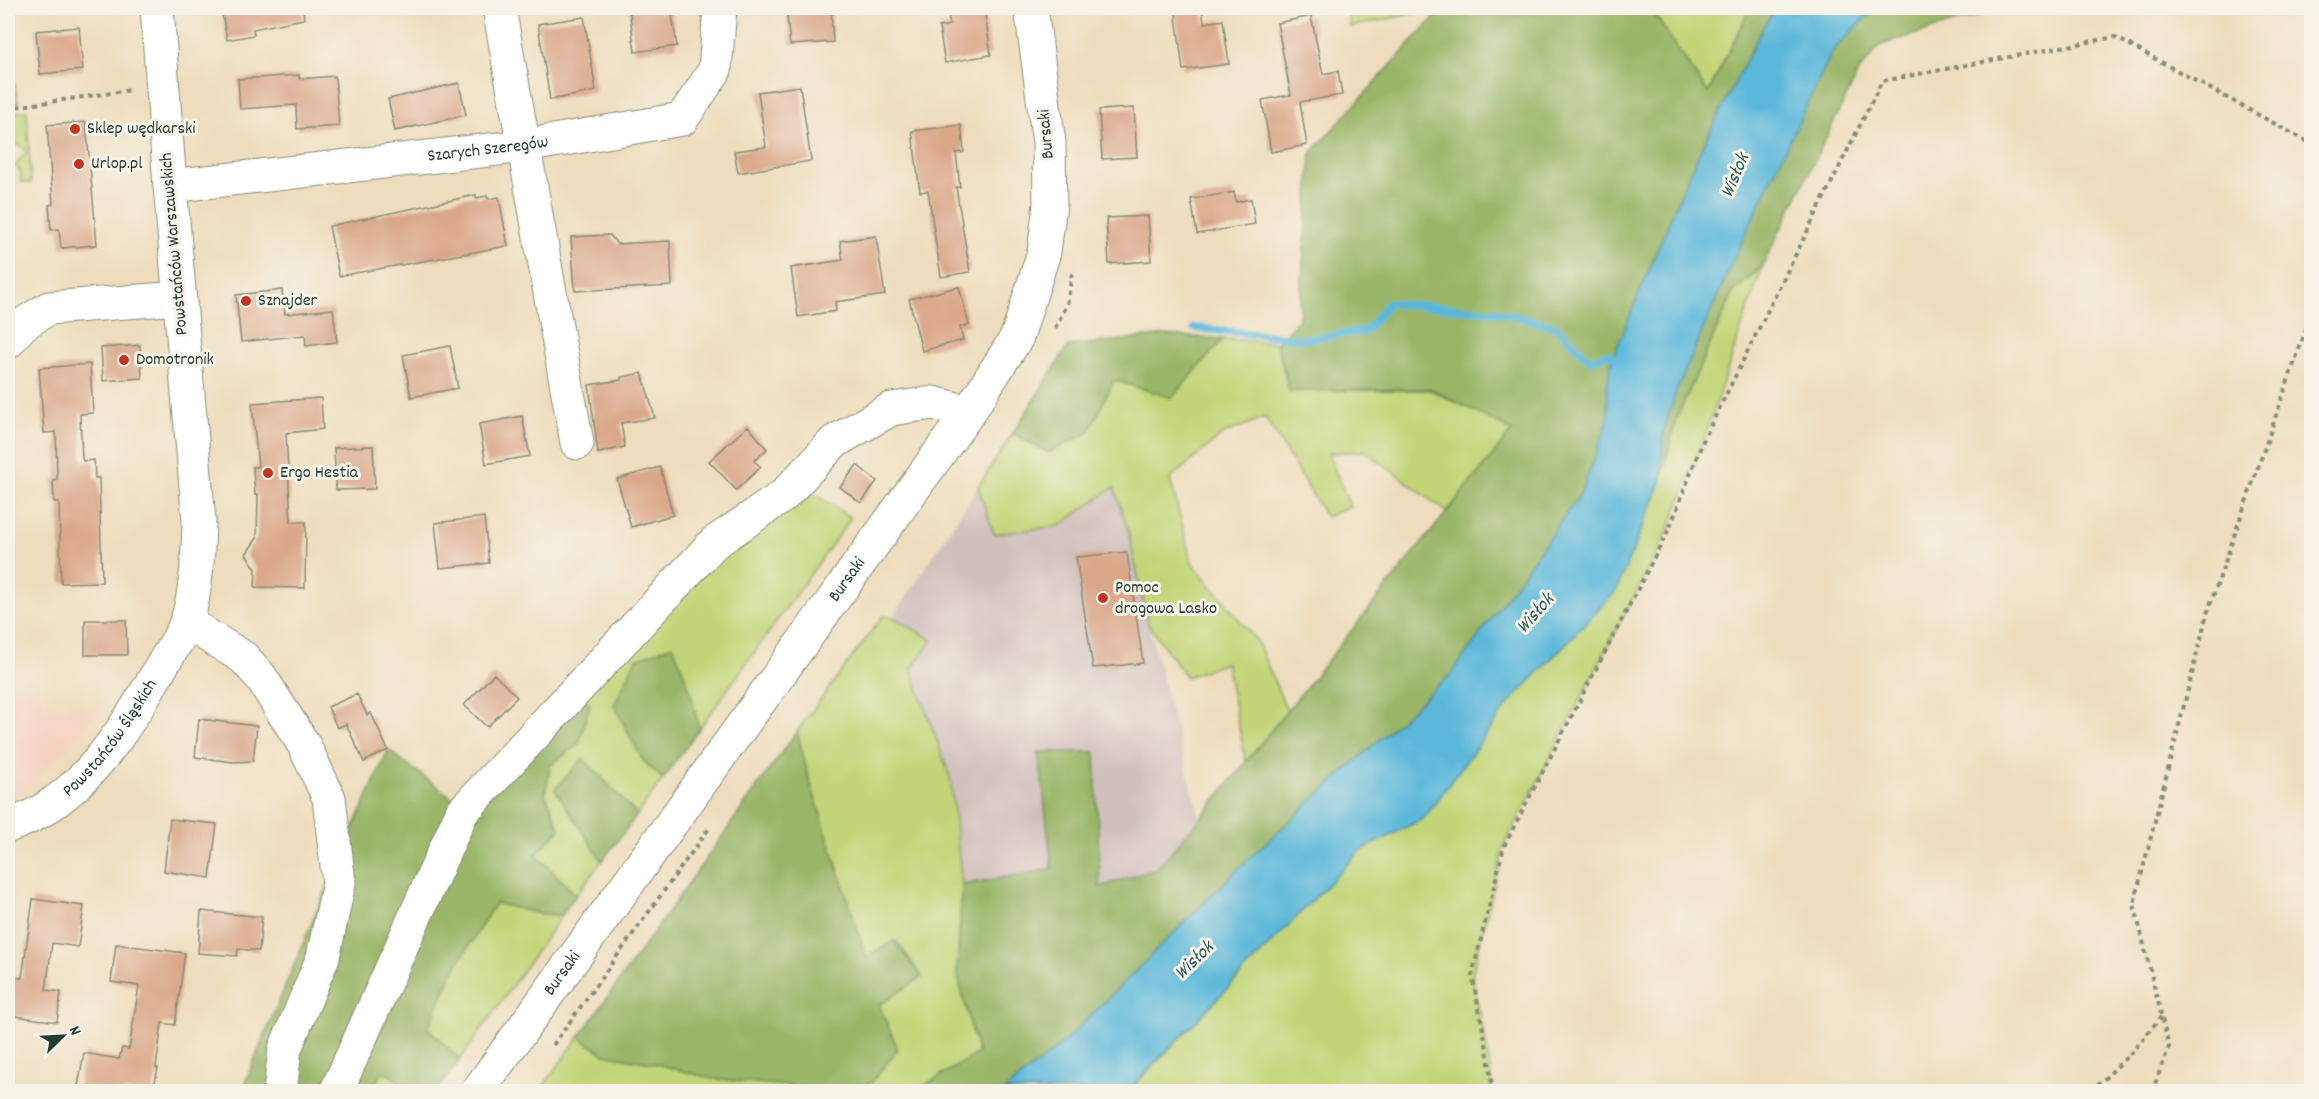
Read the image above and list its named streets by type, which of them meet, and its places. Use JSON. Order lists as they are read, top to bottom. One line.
{"streets":{"street":["Bursaki","Szarych Szeregów","Powstańców Warszawskich","Powstańców Śląskich"]},"crossings":[["Szarych Szeregów","Powstańców Warszawskich"],["Powstańców Warszawskich","Powstańców Śląskich"]],"water":["Wisłok"],"places":["Sklep wędkarski","Urlop.pl","Sznajder","Domotronik","Ergo Hestia","Pomoc drogowa Lasko"],"north":"top right"}
